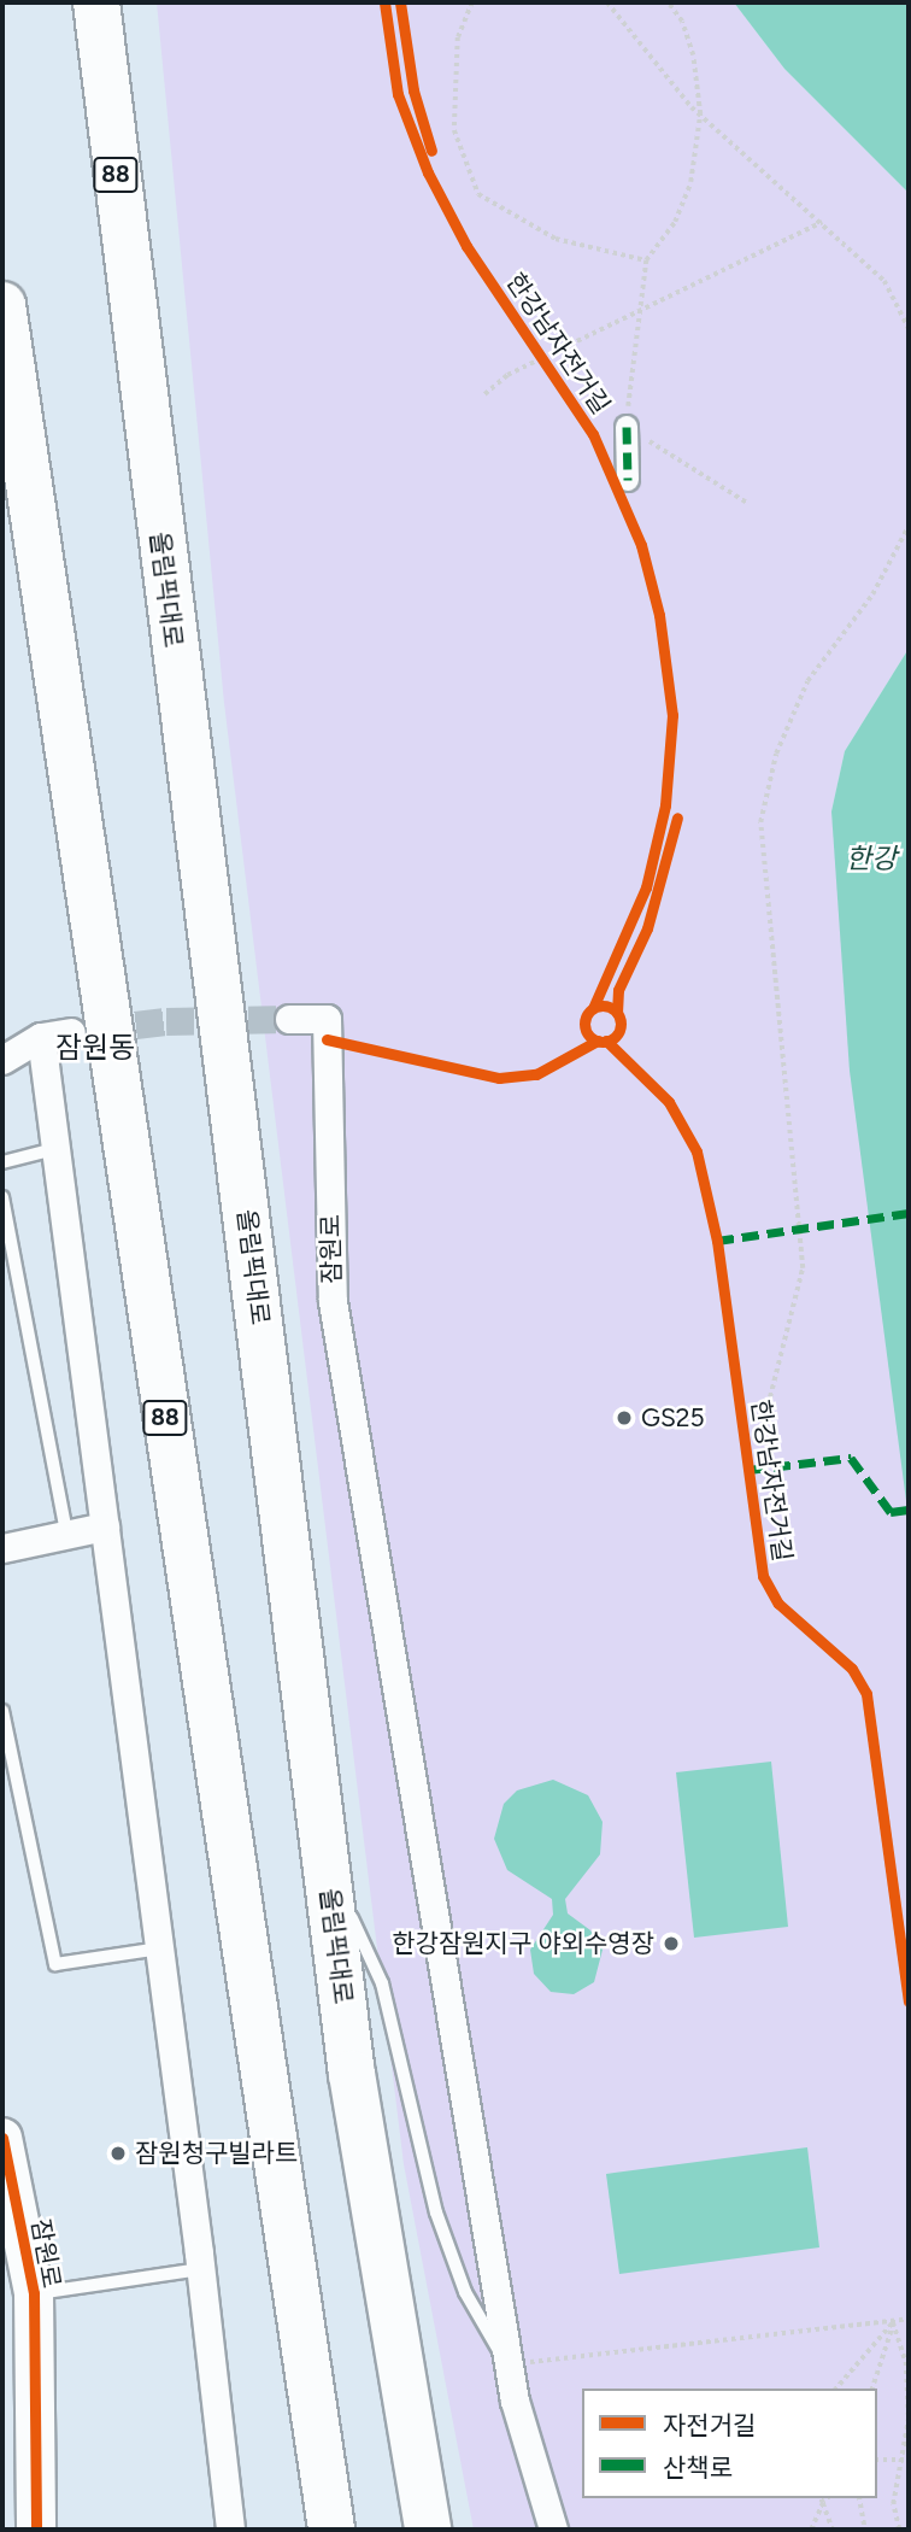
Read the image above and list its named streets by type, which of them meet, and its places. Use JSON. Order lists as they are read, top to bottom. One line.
{"streets":{"highway":["88","올림픽대로"],"main road":["잠원로"],"cycle path":["한강남자전거길"]},"districts":["잠원동"],"water":["한강"],"places":["GS25","한강잠원지구 야외수영장","잠원청구빌라트"],"legend":["자전거길","산책로"]}
